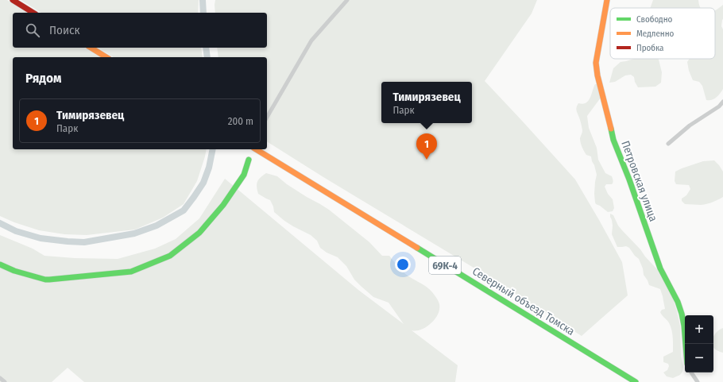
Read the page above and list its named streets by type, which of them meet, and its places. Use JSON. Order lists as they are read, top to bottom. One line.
{"streets":{"street":["Петровская улица","69К-4","Северный объезд Томска"]},"legend":["Свободно","Медленно","Пробка"],"page":{"search":"Поиск","heading":"Рядом","popup":["Тимирязевец","Парк"],"list":[{"mark":"1","name":"Тимирязевец","note":"Парк","value":"200 m"}],"pins":"1","map_buttons":["+","−"]}}
